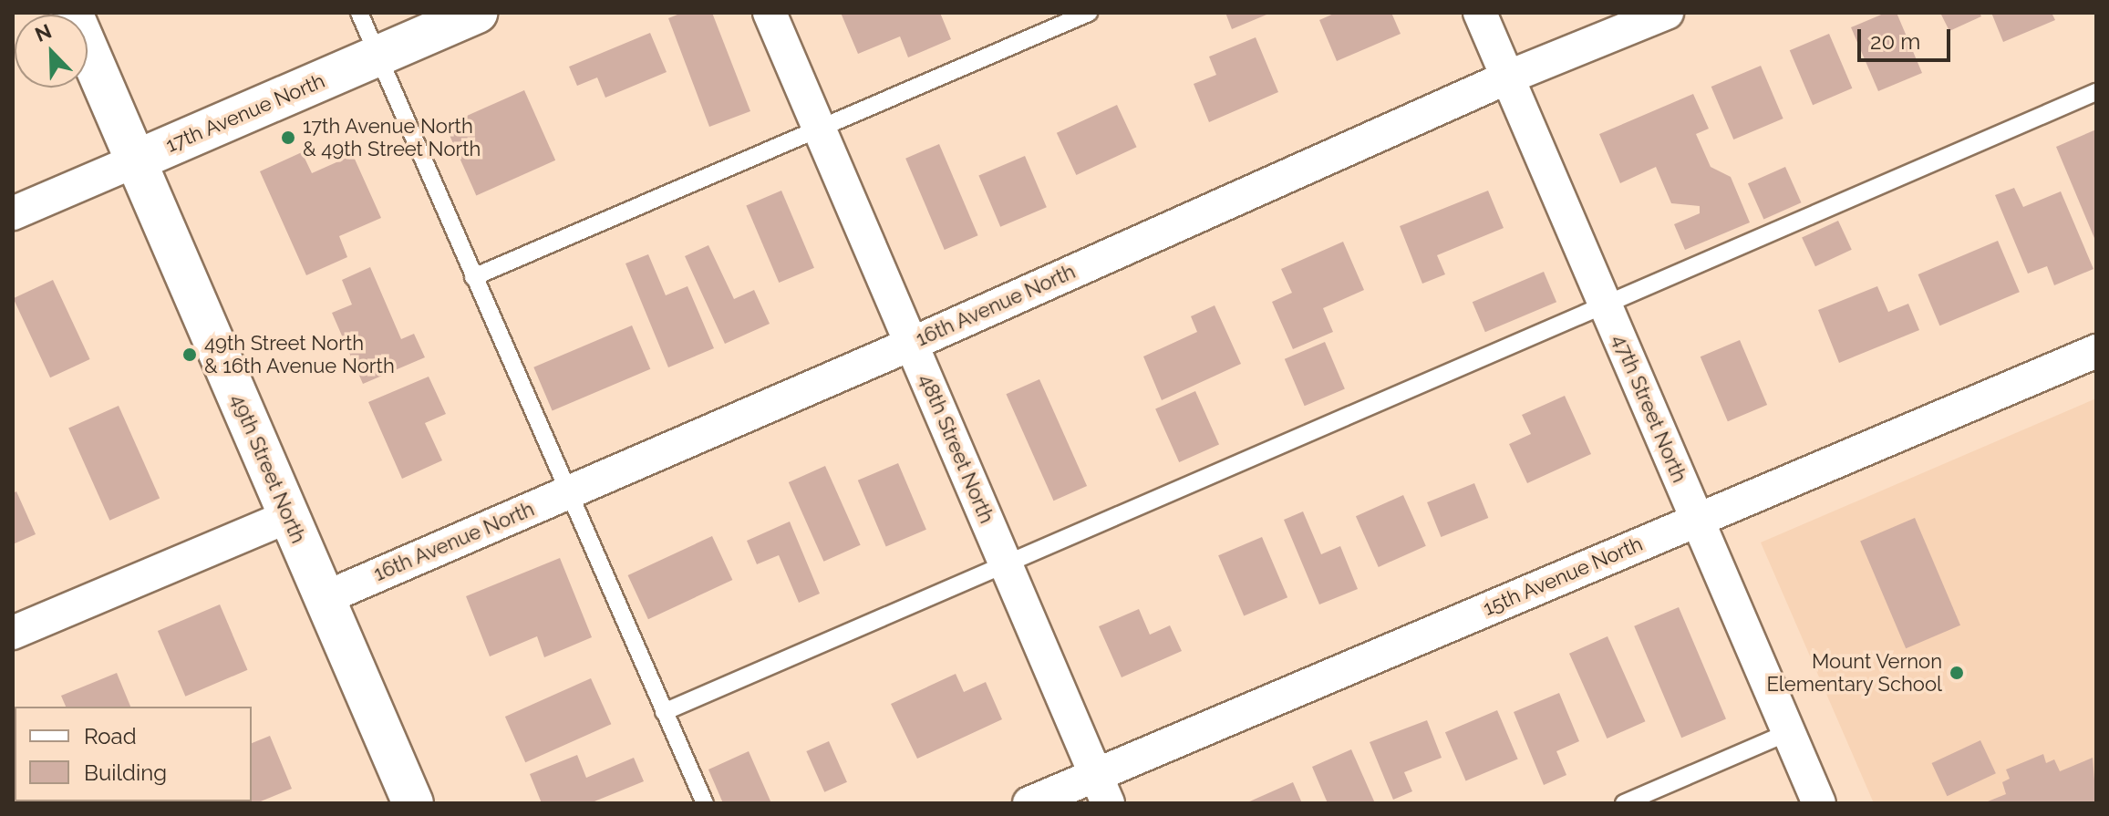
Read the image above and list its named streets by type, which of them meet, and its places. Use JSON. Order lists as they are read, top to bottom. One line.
{"streets":{"main road":["17th Avenue North","49th Street North"],"street":["16th Avenue North","47th Street North","48th Street North","15th Avenue North"]},"crossings":[["17th Avenue North","49th Street North"],["16th Avenue North","47th Street North"],["16th Avenue North","48th Street North"],["16th Avenue North","49th Street North"],["47th Street North","15th Avenue North"],["48th Street North","15th Avenue North"]],"places":["17th Avenue North & 49th Street North","49th Street North & 16th Avenue North","Mount Vernon Elementary School"],"legend":["Road","Building"],"scale_bar":"20 m","north":"top left"}
